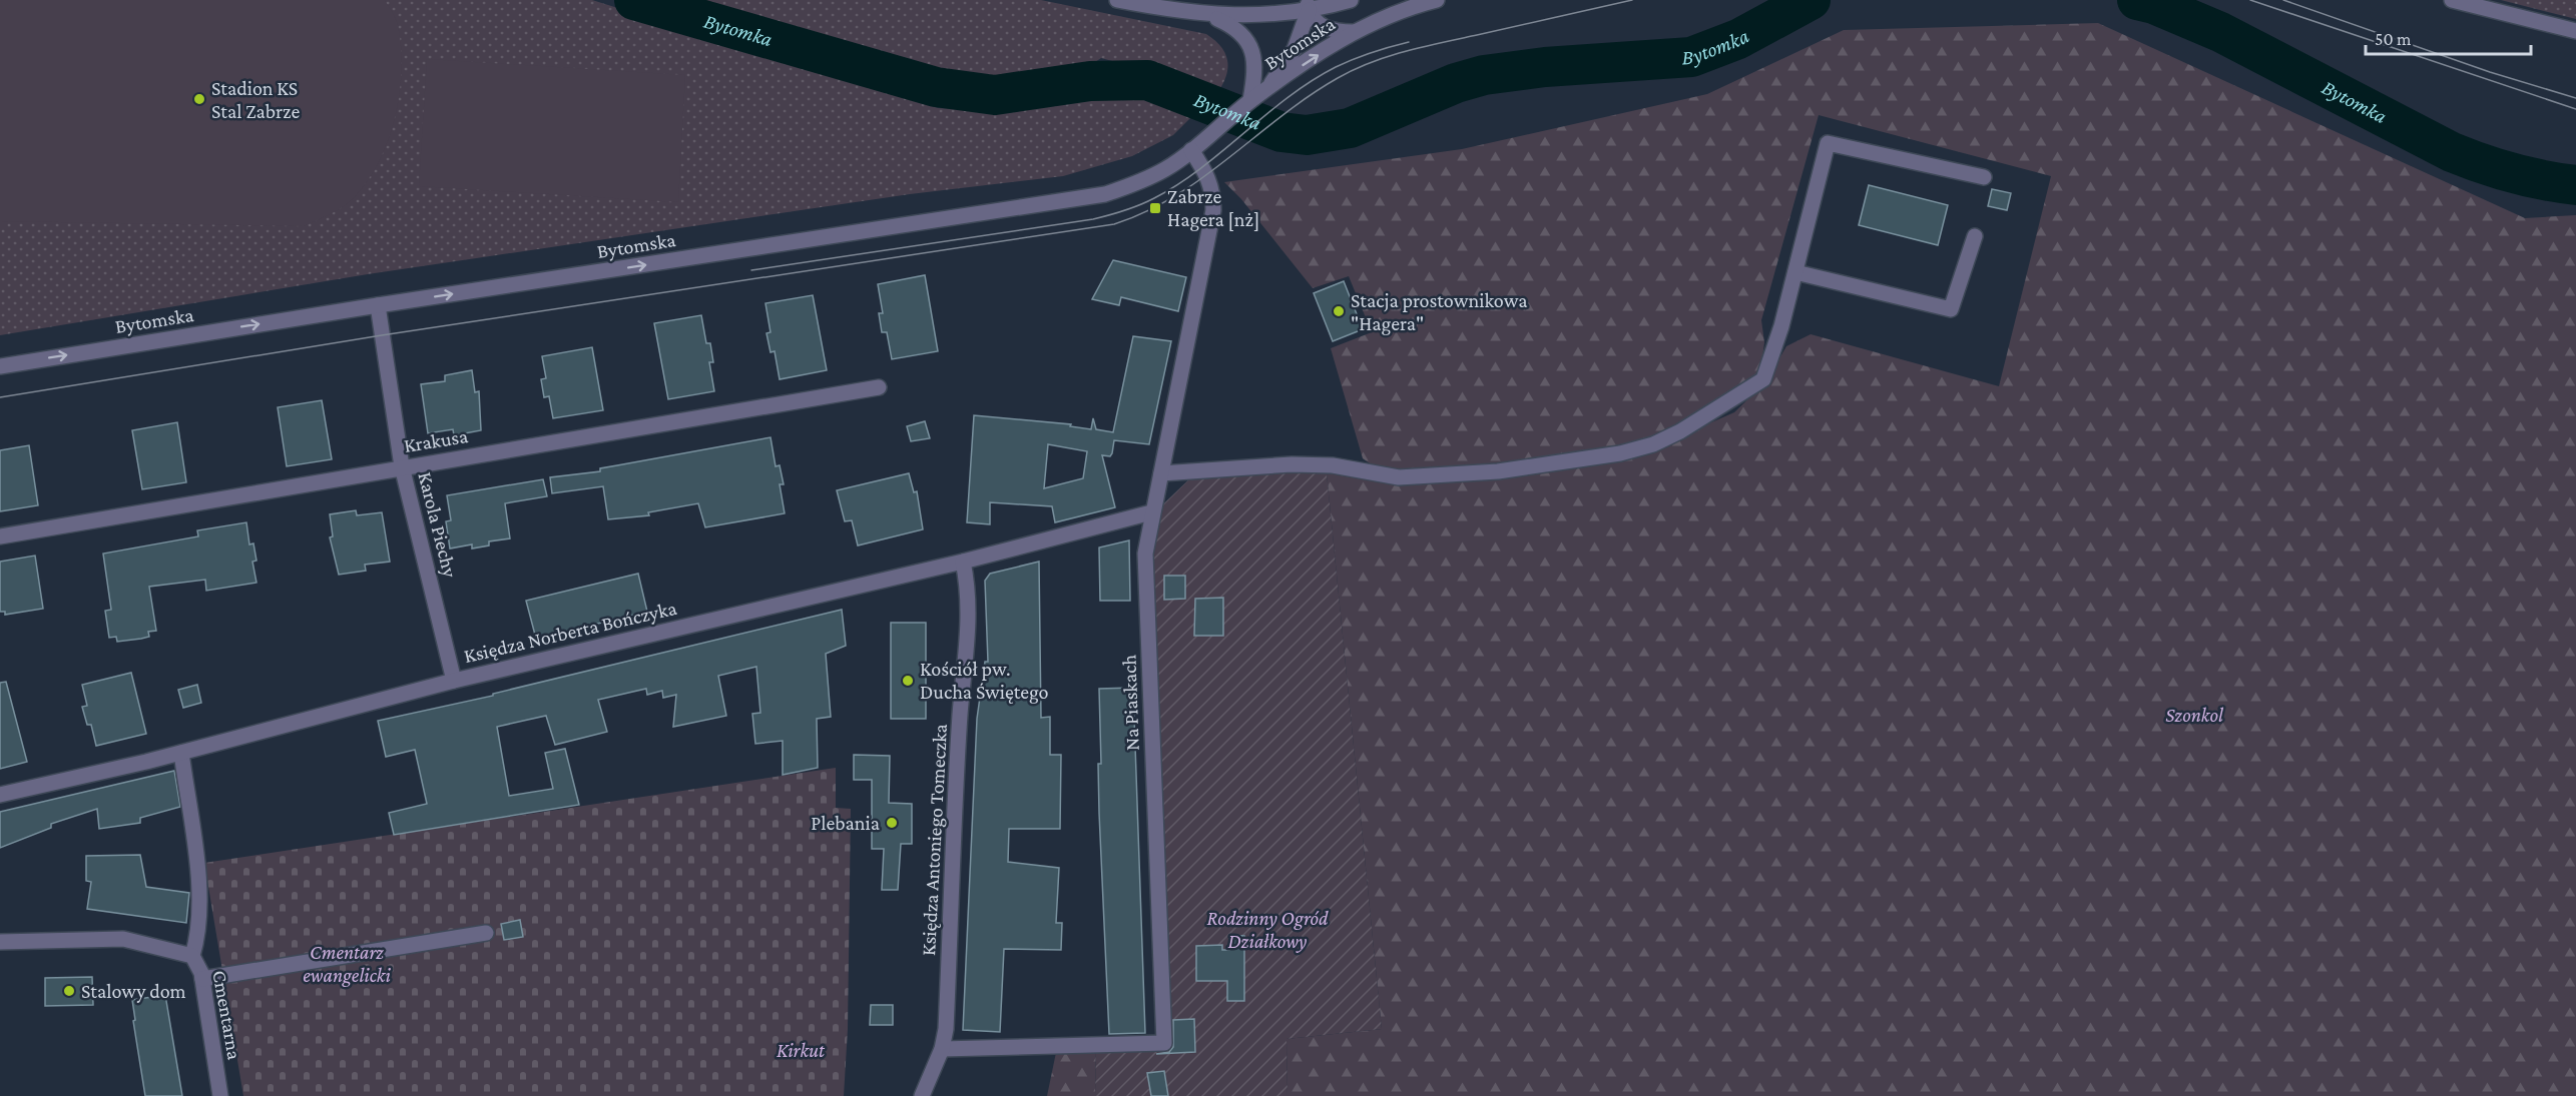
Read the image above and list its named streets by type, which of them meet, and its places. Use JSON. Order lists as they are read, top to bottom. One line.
{"streets":{"street":["Bytomska","Krakusa","Karola Piechy","Księdza Norberta Bończyka","Na Piaskach","Księdza Antoniego Tomeczka","Cmentarna"]},"crossings":[["Bytomska","Karola Piechy"],["Bytomska","Na Piaskach"],["Krakusa","Karola Piechy"],["Karola Piechy","Księdza Norberta Bończyka"],["Księdza Norberta Bończyka","Na Piaskach"],["Księdza Norberta Bończyka","Księdza Antoniego Tomeczka"],["Na Piaskach","Księdza Antoniego Tomeczka"]],"one_way":["Bytomska"],"water":["Bytomka"],"parks":["Szonkol","Rodzinny Ogród Działkowy","Cmentarz ewangelicki","Kirkut"],"places":{"other":["Stadion KS Stal Zabrze","Stacja prostownikowa \"Hagera\"","Kościół pw. Ducha Świętego","Plebania","Stalowy dom"],"transit":["Zabrze Hagera [nż]"]},"scale_bar":"50 m"}
